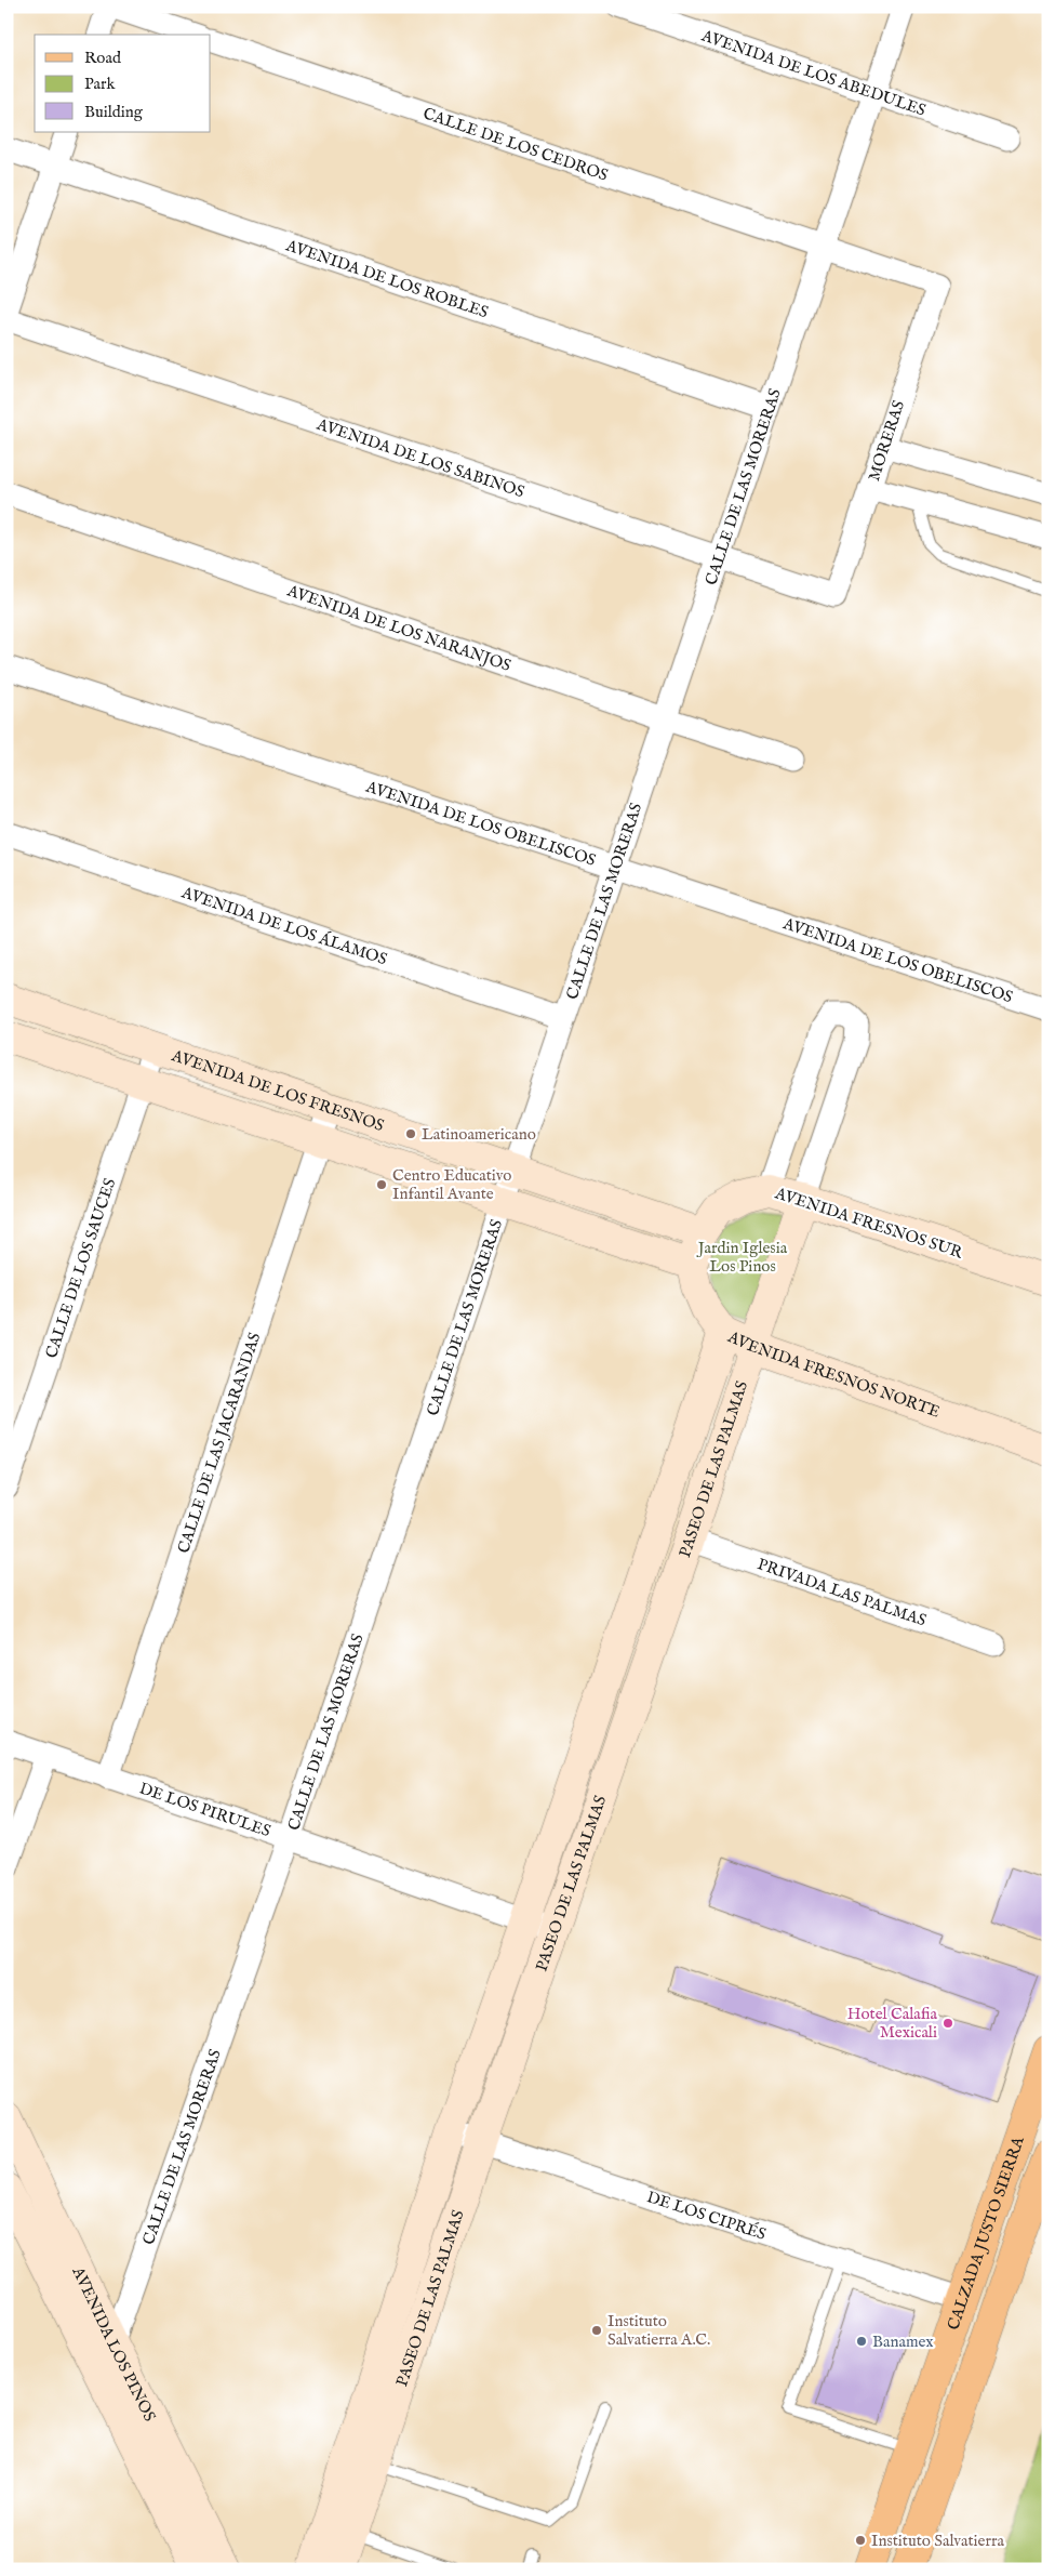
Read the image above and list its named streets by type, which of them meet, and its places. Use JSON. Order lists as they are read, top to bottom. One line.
{"streets":{"main road":["CALZADA JUSTO SIERRA"],"street":["AVENIDA DE LOS ABEDULES","CALLE DE LOS CEDROS","AVENIDA DE LOS ROBLES","MORERAS","AVENIDA DE LOS SABINOS","CALLE DE LAS MORERAS","AVENIDA DE LOS NARANJOS","AVENIDA DE LOS OBELISCOS","AVENIDA DE LOS ÁLAMOS","AVENIDA DE LOS FRESNOS","AVENIDA FRESNOS SUR","CALLE DE LOS SAUCES","AVENIDA FRESNOS NORTE","CALLE DE LAS JACARANDAS","PASEO DE LAS PALMAS","PRIVADA LAS PALMAS","DE LOS PIRULES","DE LOS CIPRÉS","AVENIDA LOS PINOS"]},"crossings":[["AVENIDA DE LOS ABEDULES","CALLE DE LAS MORERAS"],["CALLE DE LOS CEDROS","MORERAS"],["CALLE DE LOS CEDROS","CALLE DE LAS MORERAS"],["AVENIDA DE LOS ROBLES","CALLE DE LAS MORERAS"],["MORERAS","AVENIDA DE LOS SABINOS"],["AVENIDA DE LOS SABINOS","CALLE DE LAS MORERAS"],["CALLE DE LAS MORERAS","AVENIDA DE LOS NARANJOS"],["CALLE DE LAS MORERAS","AVENIDA DE LOS OBELISCOS"],["CALLE DE LAS MORERAS","AVENIDA DE LOS ÁLAMOS"],["CALLE DE LAS MORERAS","AVENIDA DE LOS FRESNOS"],["CALLE DE LAS MORERAS","DE LOS PIRULES"],["CALLE DE LAS MORERAS","AVENIDA LOS PINOS"],["AVENIDA DE LOS FRESNOS","AVENIDA FRESNOS SUR"],["AVENIDA DE LOS FRESNOS","CALLE DE LOS SAUCES"],["AVENIDA DE LOS FRESNOS","AVENIDA FRESNOS NORTE"],["AVENIDA DE LOS FRESNOS","CALLE DE LAS JACARANDAS"],["AVENIDA FRESNOS SUR","PASEO DE LAS PALMAS"],["AVENIDA FRESNOS NORTE","PASEO DE LAS PALMAS"],["CALLE DE LAS JACARANDAS","DE LOS PIRULES"],["PASEO DE LAS PALMAS","PRIVADA LAS PALMAS"],["PASEO DE LAS PALMAS","DE LOS PIRULES"],["PASEO DE LAS PALMAS","DE LOS CIPRÉS"],["DE LOS CIPRÉS","CALZADA JUSTO SIERRA"]],"parks":["Jardin Iglesia Los Pinos"],"places":["Latinoamericano","Centro Educativo Infantil Avante","Hotel Calafia Mexicali","Instituto Salvatierra A.C.","Banamex","Instituto Salvatierra"],"legend":["Road","Park","Building"]}
